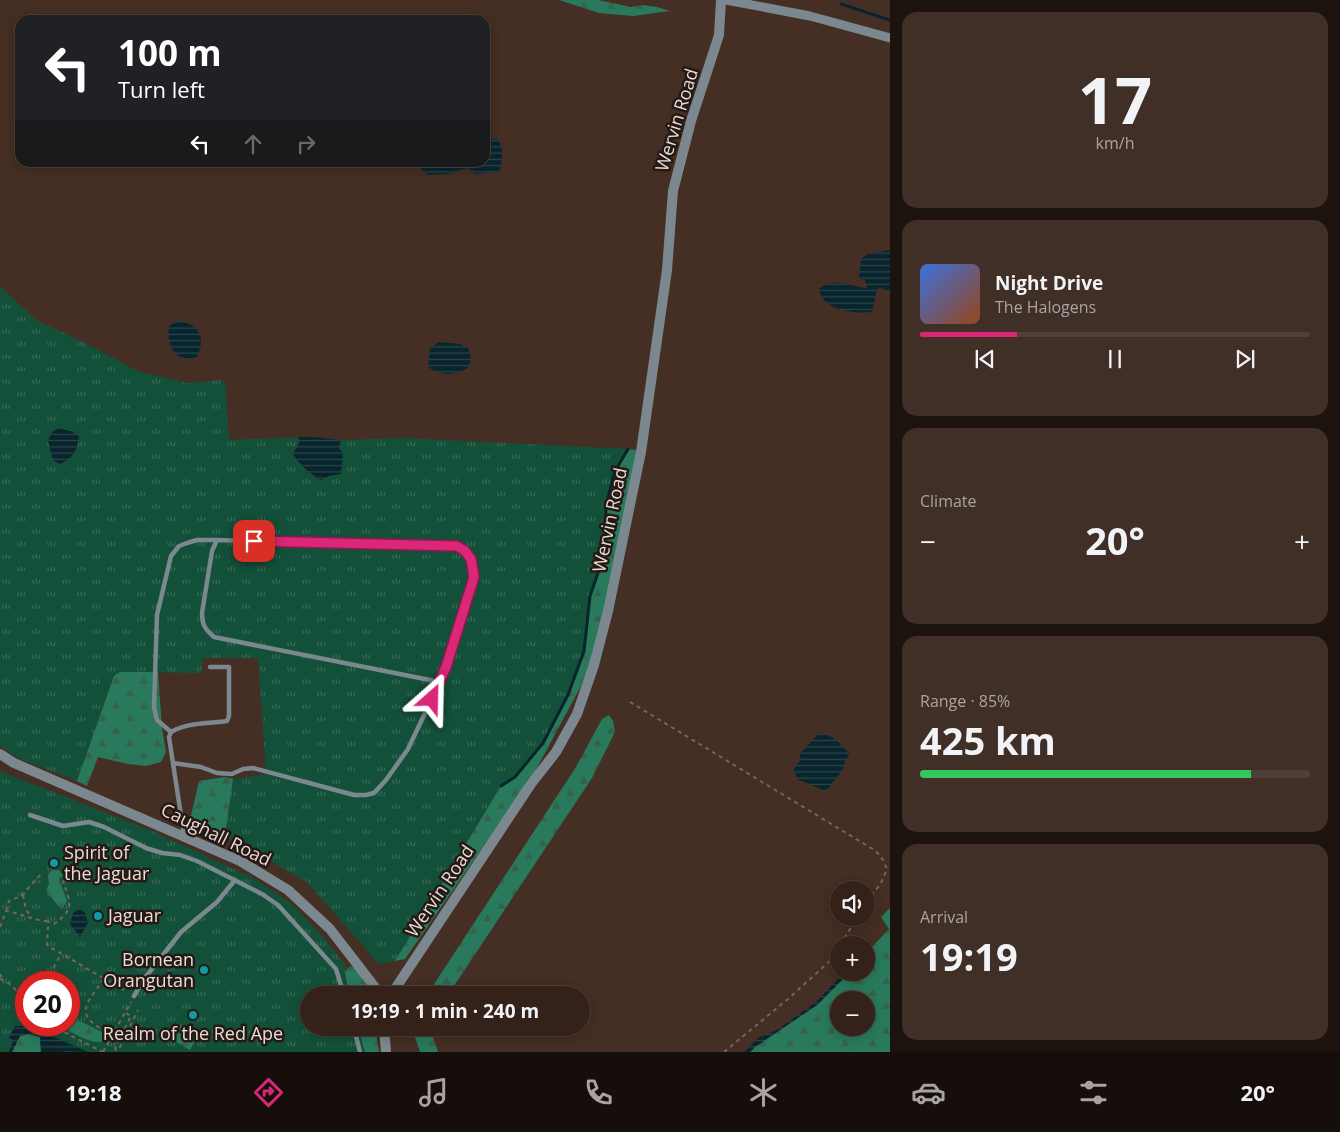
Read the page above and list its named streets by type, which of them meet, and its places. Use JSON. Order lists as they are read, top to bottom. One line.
{"streets":{"street":["Wervin Road","Caughall Road"]},"places":["Spirit of the Jaguar","Jaguar","Bornean Orangutan","Realm of the Red Ape"],"page":{"tile":[["17","km/h"],"Climate",["Range · 85%","425 km"],["Arrival","19:19"]],"turn":["100 m","Turn left"],"song":["Night Drive","The Halogens"],"heat":["−","20°","+"],"map_buttons":["+","−"],"limit":"20","trip":"19:19 · 1 min · 240 m","tabs":["19:18","20°"]}}
